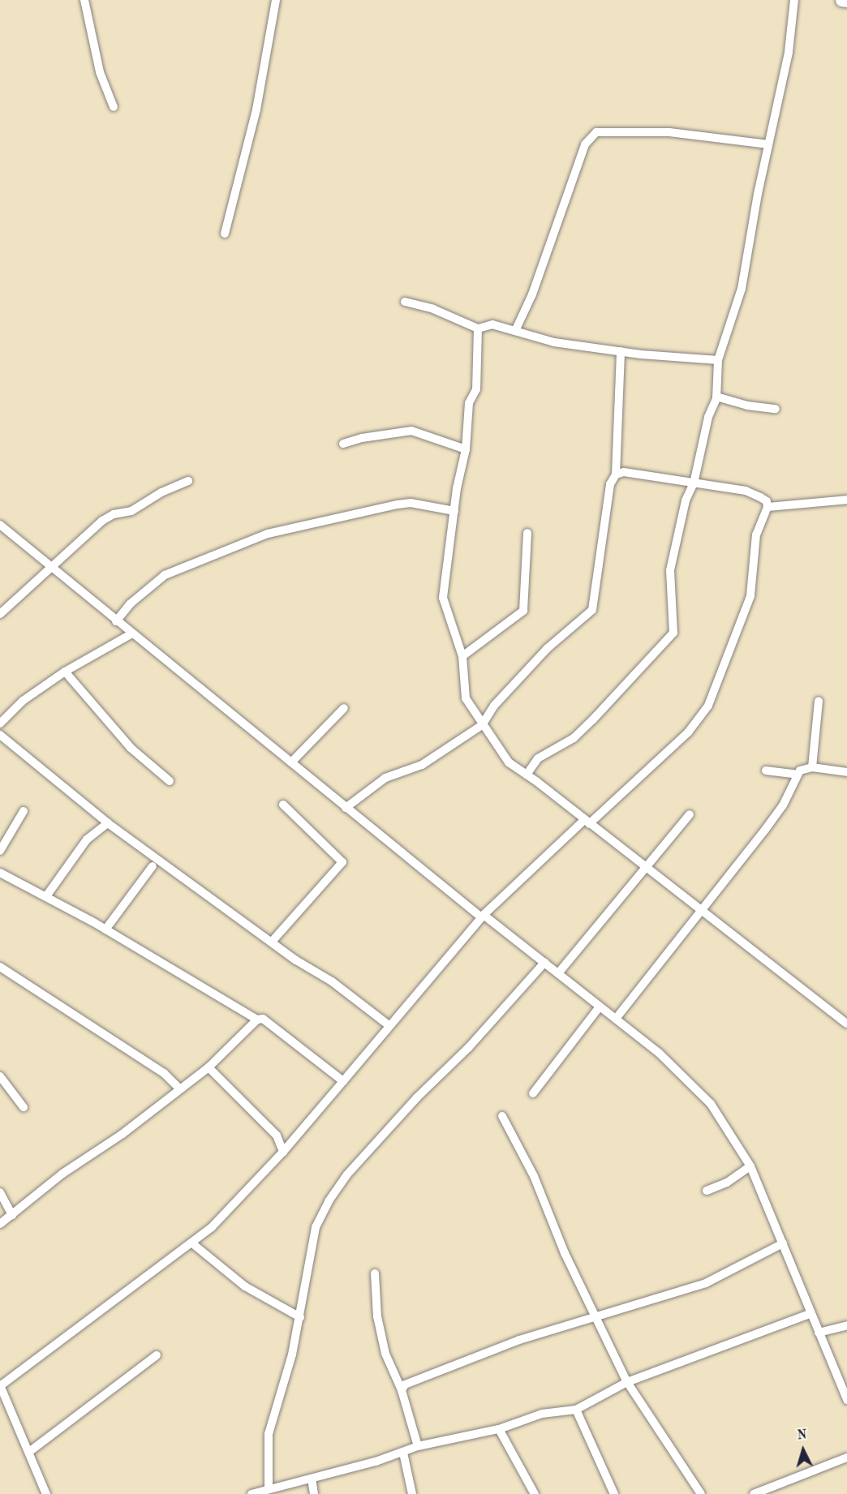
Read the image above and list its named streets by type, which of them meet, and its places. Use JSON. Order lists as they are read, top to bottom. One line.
{"north":"top"}
